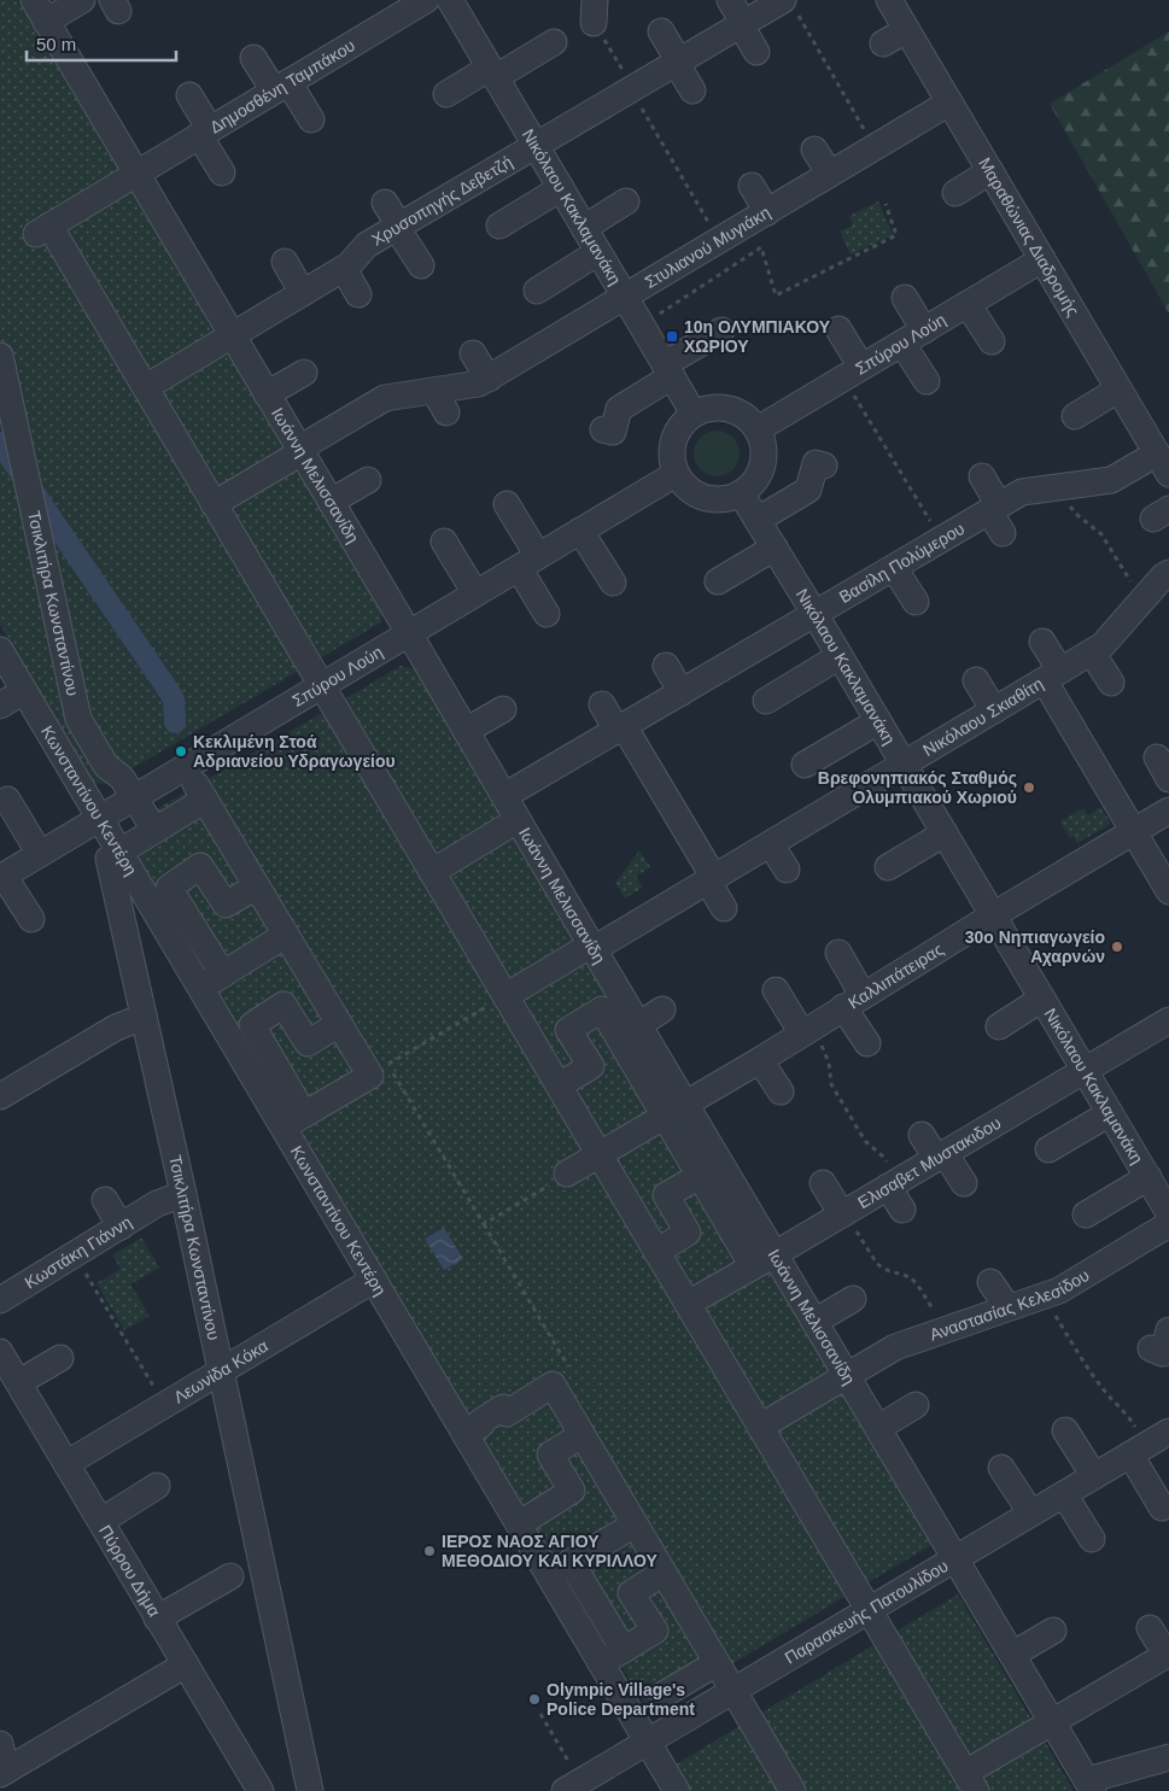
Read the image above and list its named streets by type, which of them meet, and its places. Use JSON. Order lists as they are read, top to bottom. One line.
{"streets":{"street":["Δημοσθένη Ταμπάκου","Χρυσοπηγής Δεβετζή","Νικόλαου Κακλαμανάκη","Μαραθώνιας Διαδρομής","Στυλιανού Μυγιάκη","Σπύρου Λούη","Ιωάννη Μελισσανίδη","Βασίλη Πολύμερου","Τσικλιτήρα Κωνσταντίνου","Νικόλαου Σκιαθίτη","Κωνσταντίνου Κεντέρη","Καλλιπάτειρας","Ελισαβετ Μυστακιδου","Κωστάκη Γιάννη","Αναστασίας Κελεσίδου","Λεωνίδα Κόκα","Πύρρου Δήμα","Παρασκευής Πατουλίδου"]},"crossings":[["Δημοσθένη Ταμπάκου","Χρυσοπηγής Δεβετζή"],["Δημοσθένη Ταμπάκου","Ιωάννη Μελισσανίδη"],["Χρυσοπηγής Δεβετζή","Νικόλαου Κακλαμανάκη"],["Χρυσοπηγής Δεβετζή","Ιωάννη Μελισσανίδη"],["Νικόλαου Κακλαμανάκη","Στυλιανού Μυγιάκη"],["Νικόλαου Κακλαμανάκη","Σπύρου Λούη"],["Νικόλαου Κακλαμανάκη","Βασίλη Πολύμερου"],["Νικόλαου Κακλαμανάκη","Νικόλαου Σκιαθίτη"],["Νικόλαου Κακλαμανάκη","Καλλιπάτειρας"],["Νικόλαου Κακλαμανάκη","Ελισαβετ Μυστακιδου"],["Μαραθώνιας Διαδρομής","Στυλιανού Μυγιάκη"],["Μαραθώνιας Διαδρομής","Σπύρου Λούη"],["Μαραθώνιας Διαδρομής","Βασίλη Πολύμερου"],["Στυλιανού Μυγιάκη","Ιωάννη Μελισσανίδη"],["Σπύρου Λούη","Ιωάννη Μελισσανίδη"],["Σπύρου Λούη","Τσικλιτήρα Κωνσταντίνου"],["Σπύρου Λούη","Κωνσταντίνου Κεντέρη"],["Ιωάννη Μελισσανίδη","Βασίλη Πολύμερου"],["Ιωάννη Μελισσανίδη","Νικόλαου Σκιαθίτη"],["Ιωάννη Μελισσανίδη","Καλλιπάτειρας"],["Ιωάννη Μελισσανίδη","Ελισαβετ Μυστακιδου"],["Ιωάννη Μελισσανίδη","Αναστασίας Κελεσίδου"],["Ιωάννη Μελισσανίδη","Παρασκευής Πατουλίδου"],["Τσικλιτήρα Κωνσταντίνου","Κωνσταντίνου Κεντέρη"],["Τσικλιτήρα Κωνσταντίνου","Κωστάκη Γιάννη"],["Τσικλιτήρα Κωνσταντίνου","Λεωνίδα Κόκα"],["Κωνσταντίνου Κεντέρη","Λεωνίδα Κόκα"],["Κωνσταντίνου Κεντέρη","Παρασκευής Πατουλίδου"],["Λεωνίδα Κόκα","Πύρρου Δήμα"]],"places":{"transit":["10η ΟΛΥΜΠΙΑΚΟΥ ΧΩΡΙΟΥ"],"other":["Κεκλιμένη Στοά Αδριανείου Υδραγωγείου","Βρεφονηπιακός Σταθμός Ολυμπιακού Χωριού","30ο Νηπιαγωγείο Αχαρνών","ΙΕΡΟΣ ΝΑΟΣ ΑΓΙΟΥ ΜΕΘΟΔΙΟΥ ΚΑΙ ΚΥΡΙΛΛΟΥ","Olympic Village's Police Department"]},"scale_bar":"50 m"}
